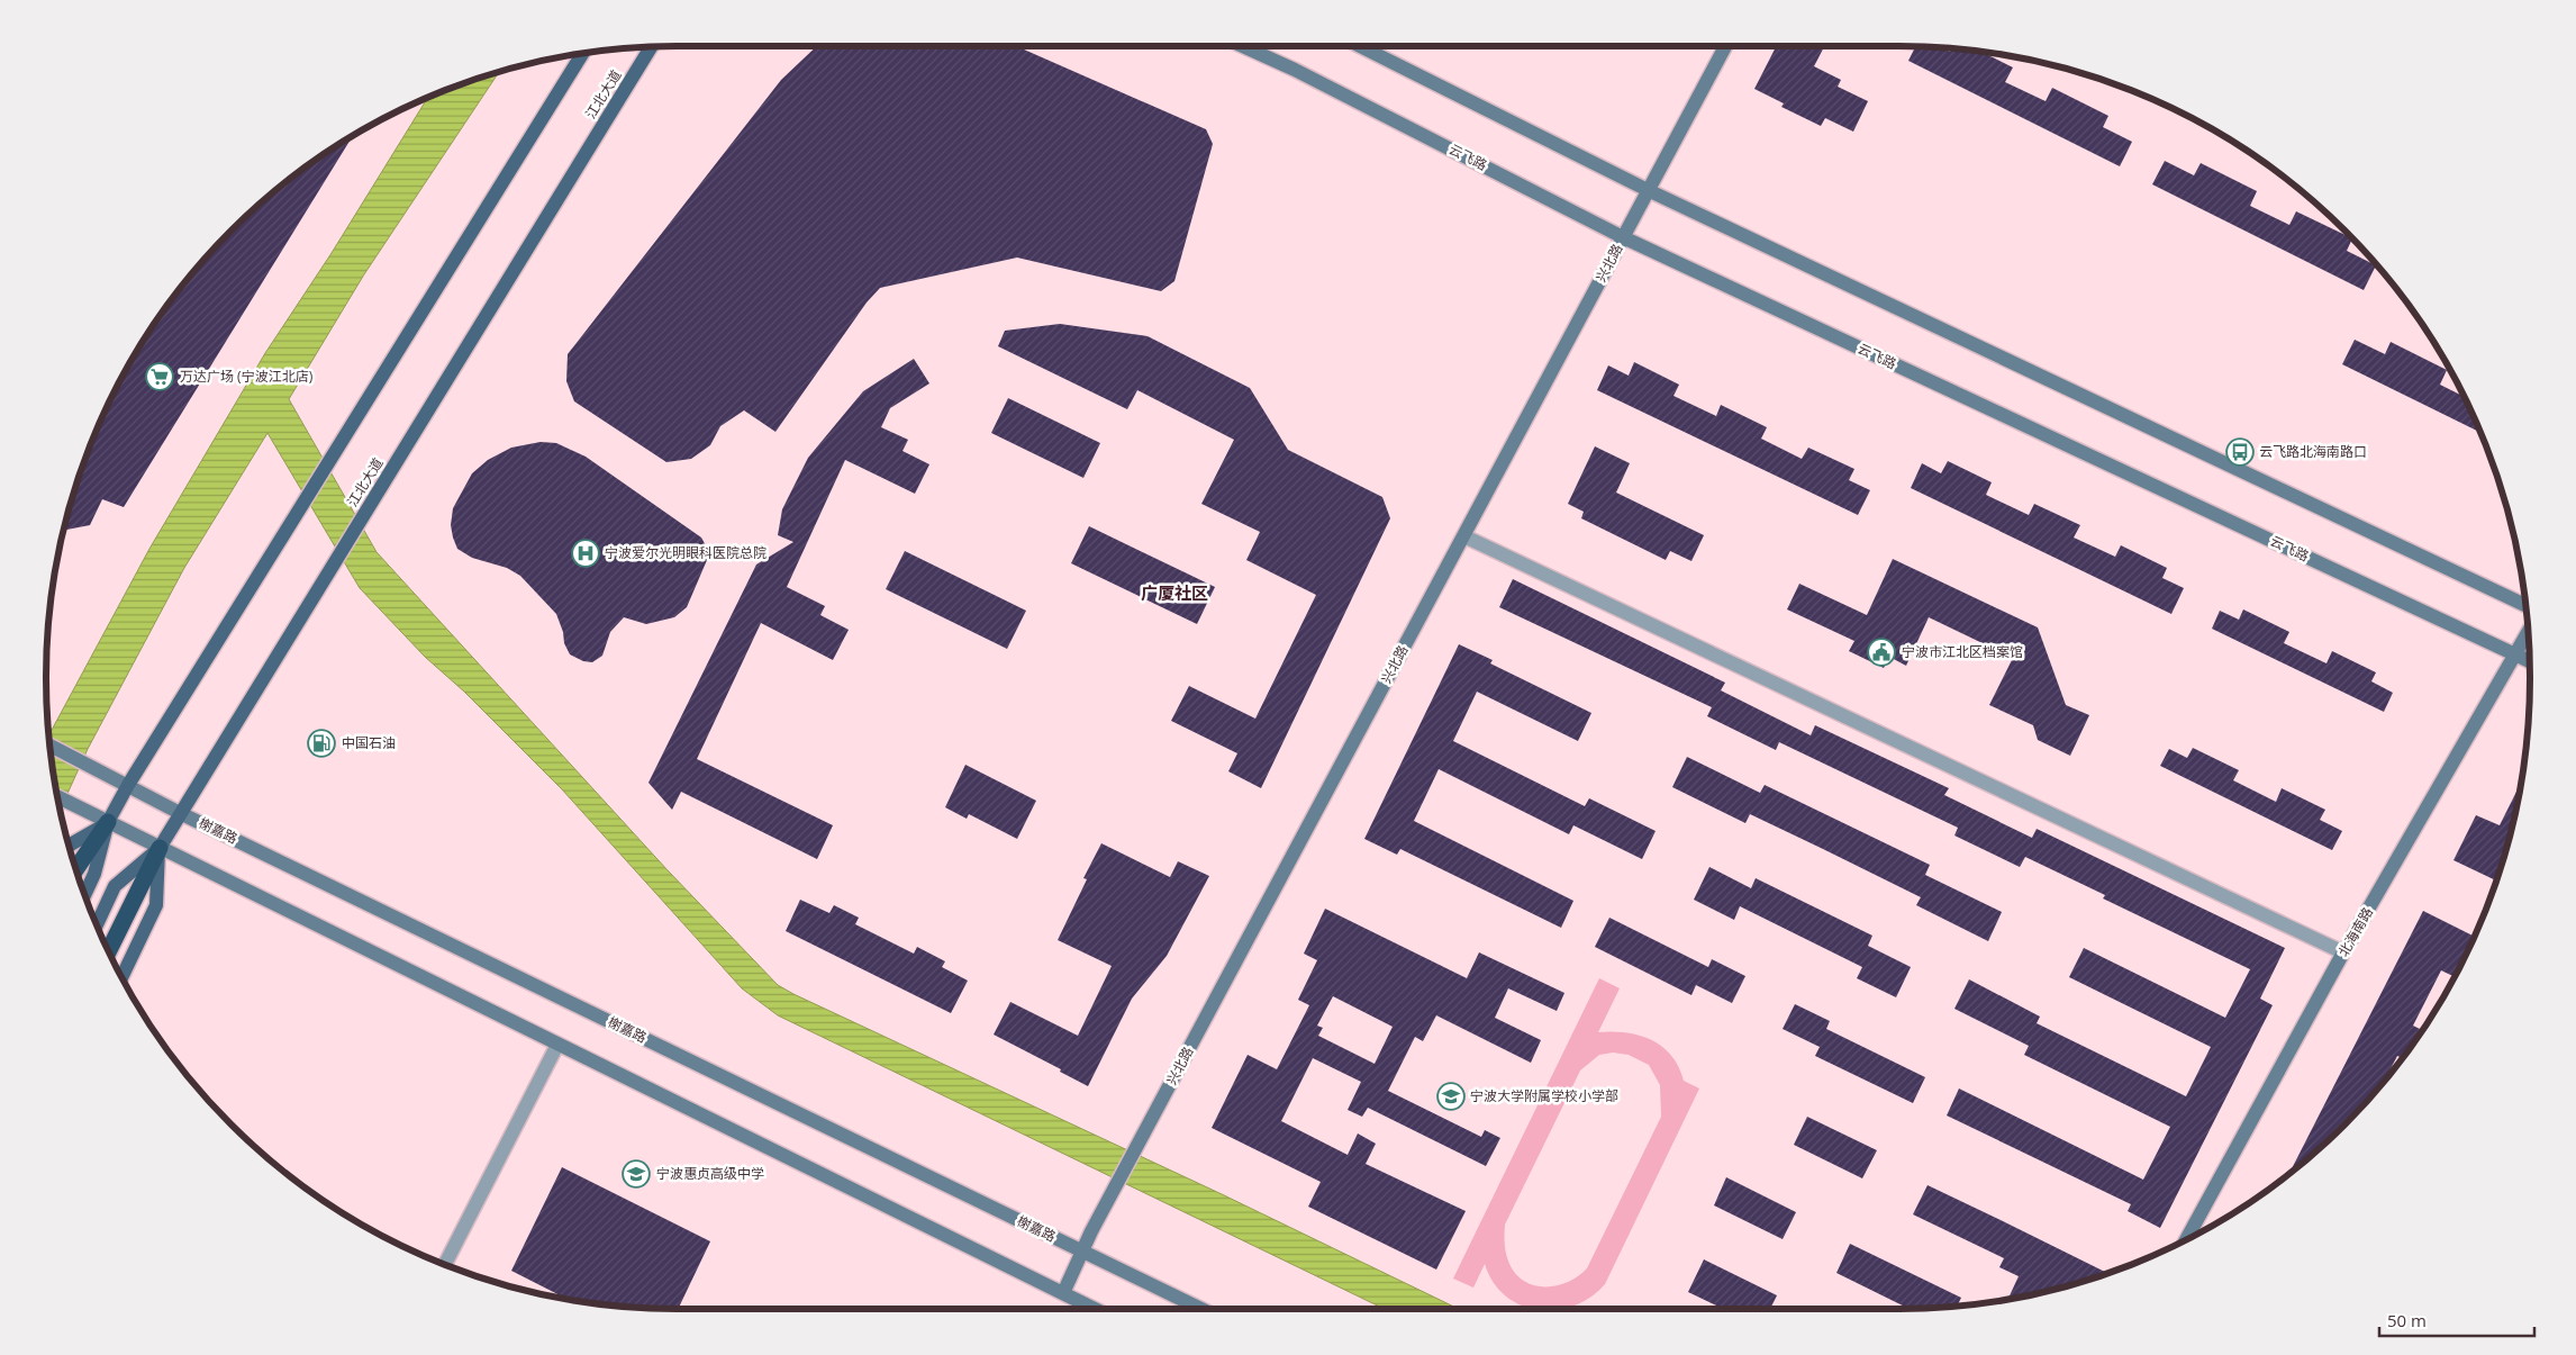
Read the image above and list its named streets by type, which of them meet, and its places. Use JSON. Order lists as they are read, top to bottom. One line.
{"streets":{"main road":["江北大道","云飞路","兴北路","榭嘉路","北海南路"]},"crossings":[["江北大道","榭嘉路"],["云飞路","兴北路"],["云飞路","北海南路"],["兴北路","榭嘉路"]],"districts":["广厦社区"],"places":{"supermarket":["万达广场 (宁波江北店)"],"bus stop":["云飞路北海南路口"],"hospital":["宁波爱尔光明眼科医院总院"],"public building":["宁波市江北区档案馆"],"fuel station":["中国石油"],"school or university":["宁波大学附属学校小学部","宁波惠贞高级中学"]},"scale_bar":"50 m"}
